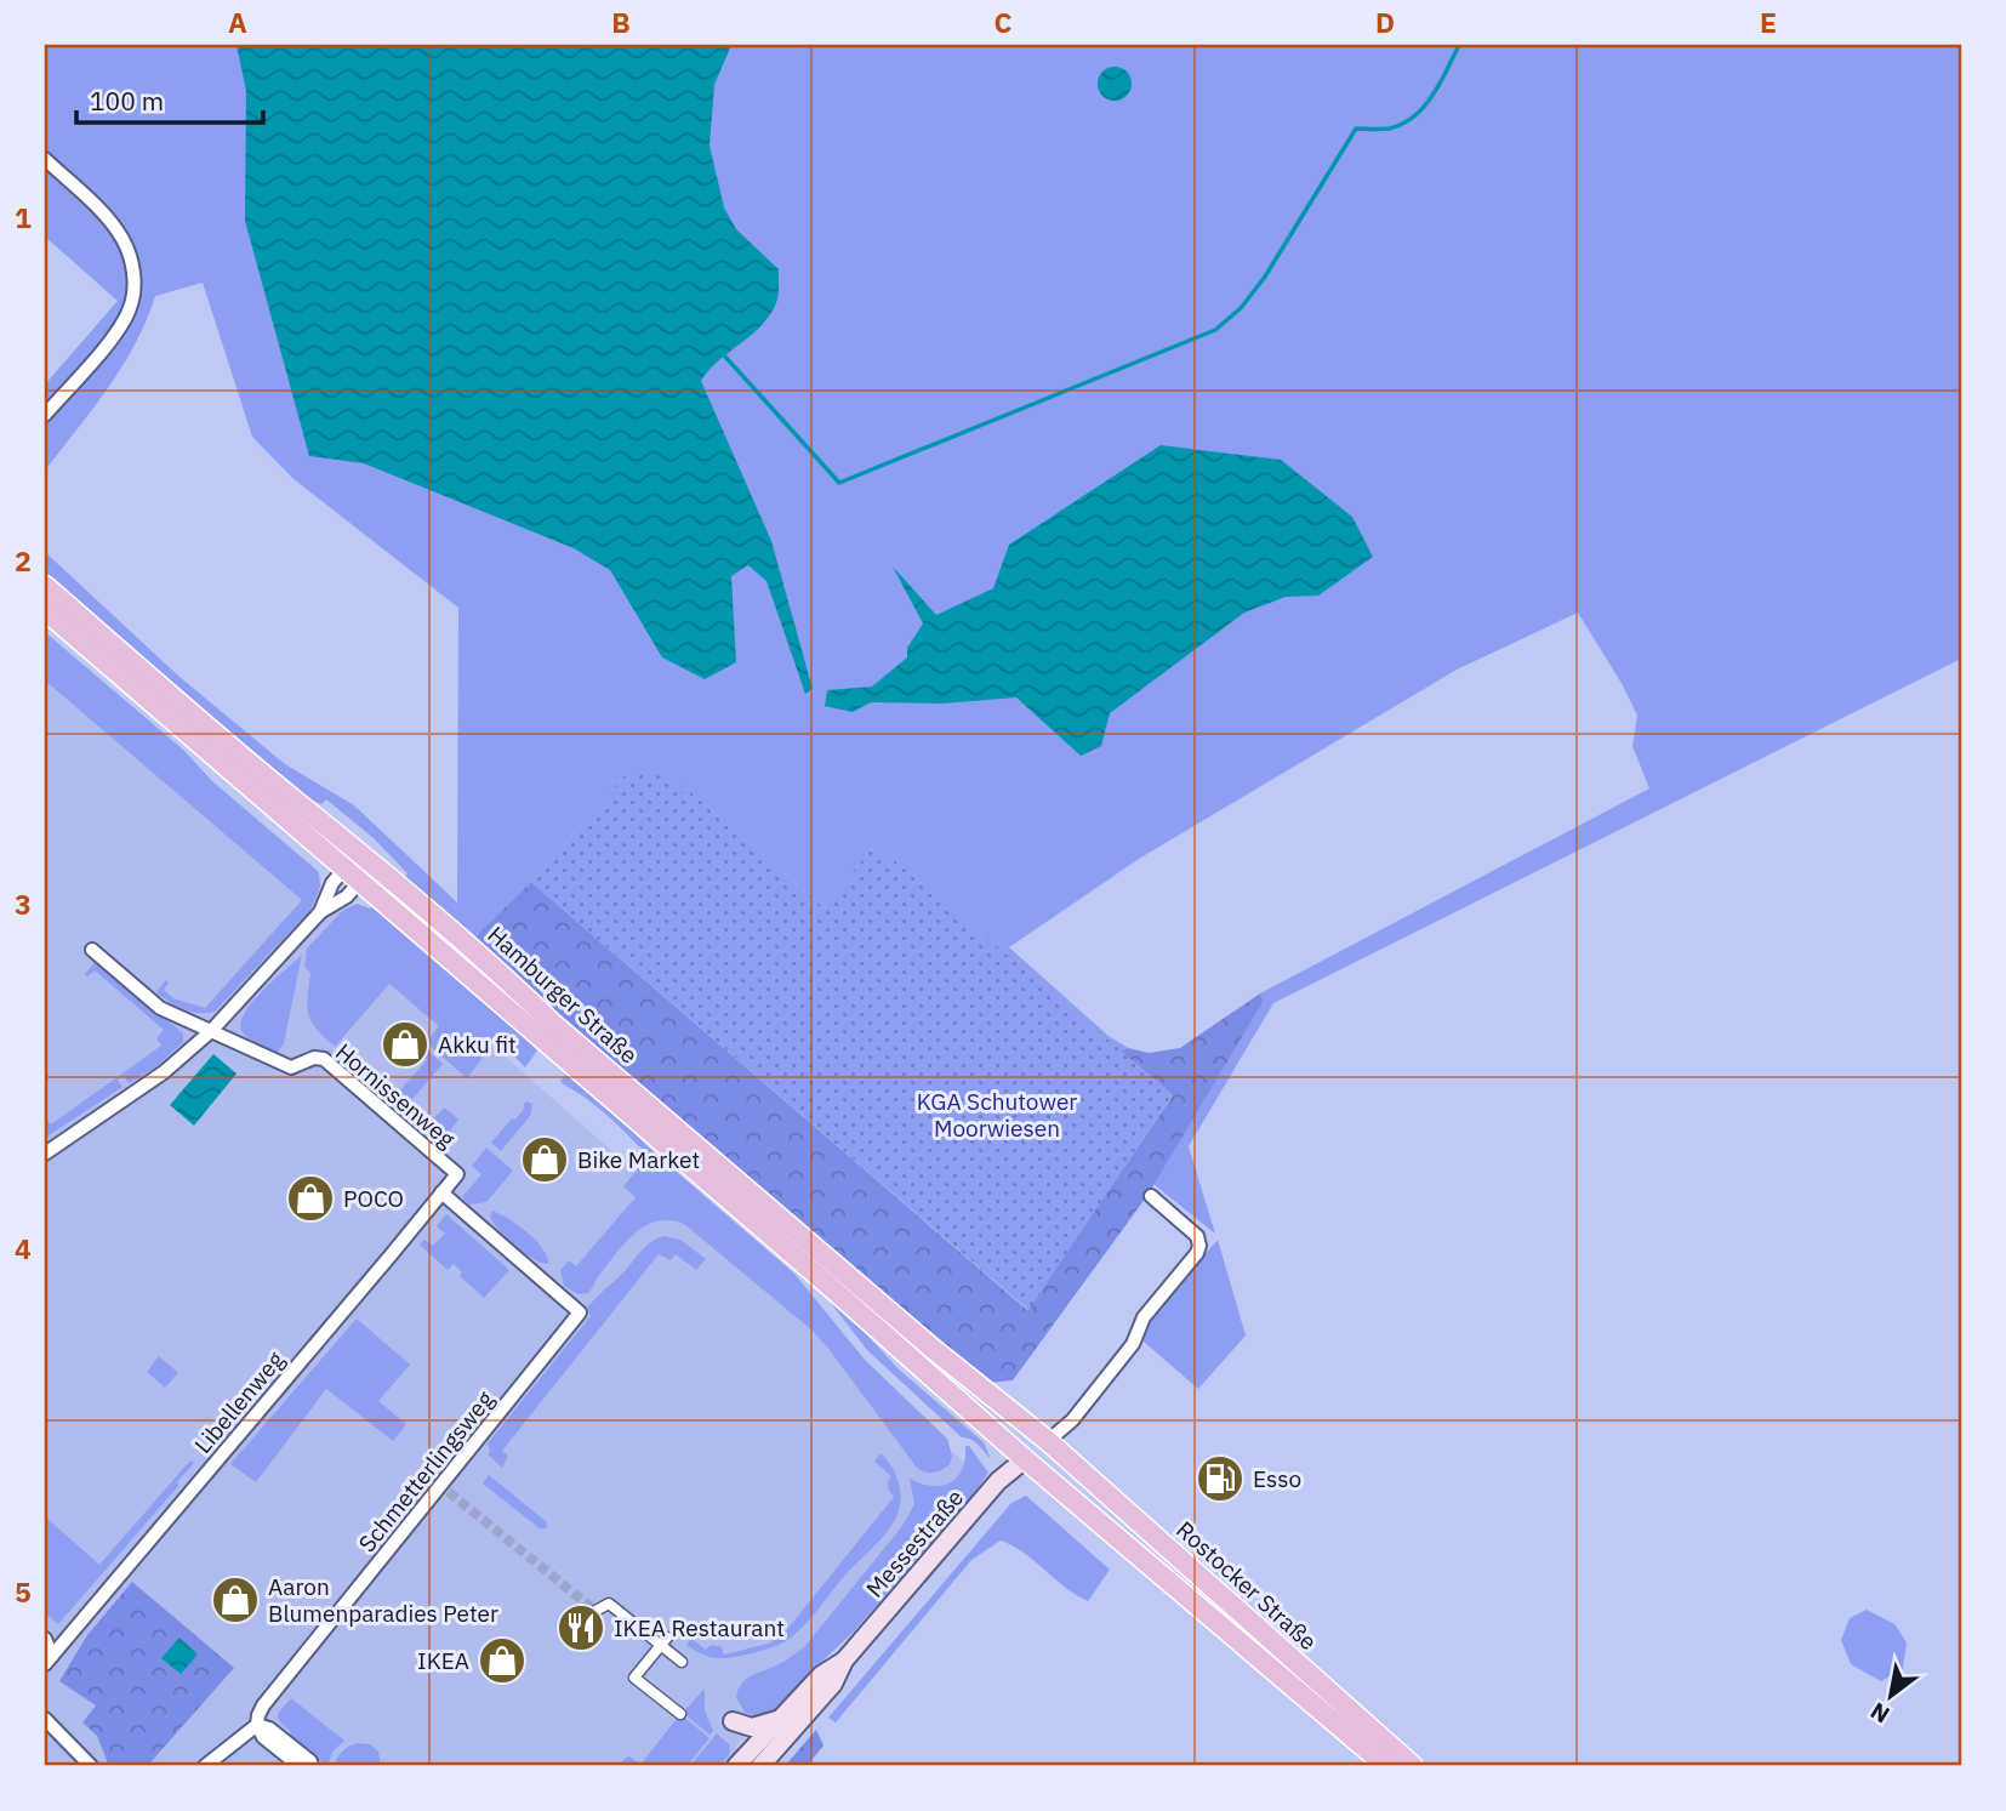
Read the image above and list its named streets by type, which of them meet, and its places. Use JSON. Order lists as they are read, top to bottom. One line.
{"streets":{"main road":["Hamburger Straße","Messestraße","Rostocker Straße"],"street":["Hornissenweg","Libellenweg","Schmetterlingsweg"]},"crossings":[["Hamburger Straße","Messestraße"],["Hamburger Straße","Rostocker Straße"],["Hornissenweg","Libellenweg"],["Libellenweg","Schmetterlingsweg"],["Messestraße","Rostocker Straße"]],"parks":["KGA Schutower Moorwiesen"],"places":{"shop":["Akku fit","Bike Market","POCO","Aaron Blumenparadies Peter","IKEA"],"fuel station":["Esso"],"restaurant":["IKEA Restaurant"]},"scale_bar":"100 m","north":"bottom left","grid":{"columns":["A","B","C","D","E"],"rows":["1","2","3","4","5"]}}
